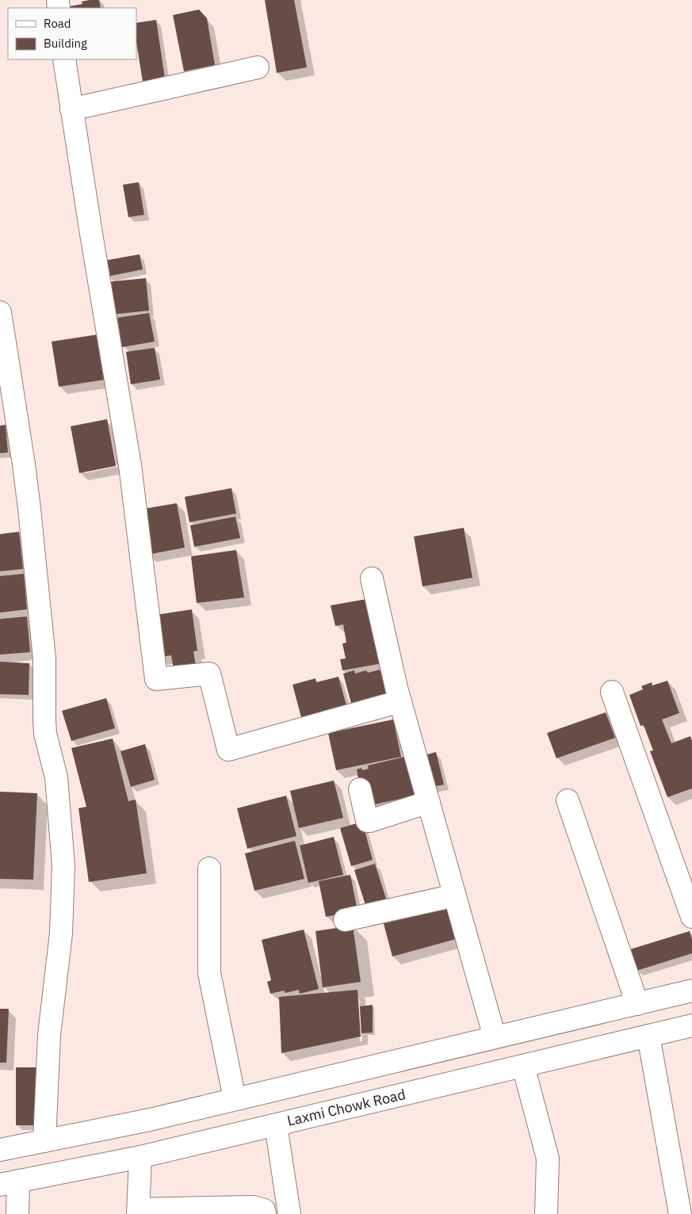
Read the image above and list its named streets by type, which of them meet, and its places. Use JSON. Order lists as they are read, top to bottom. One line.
{"streets":{"street":["Laxmi Chowk Road"]},"legend":["Road","Building"]}
